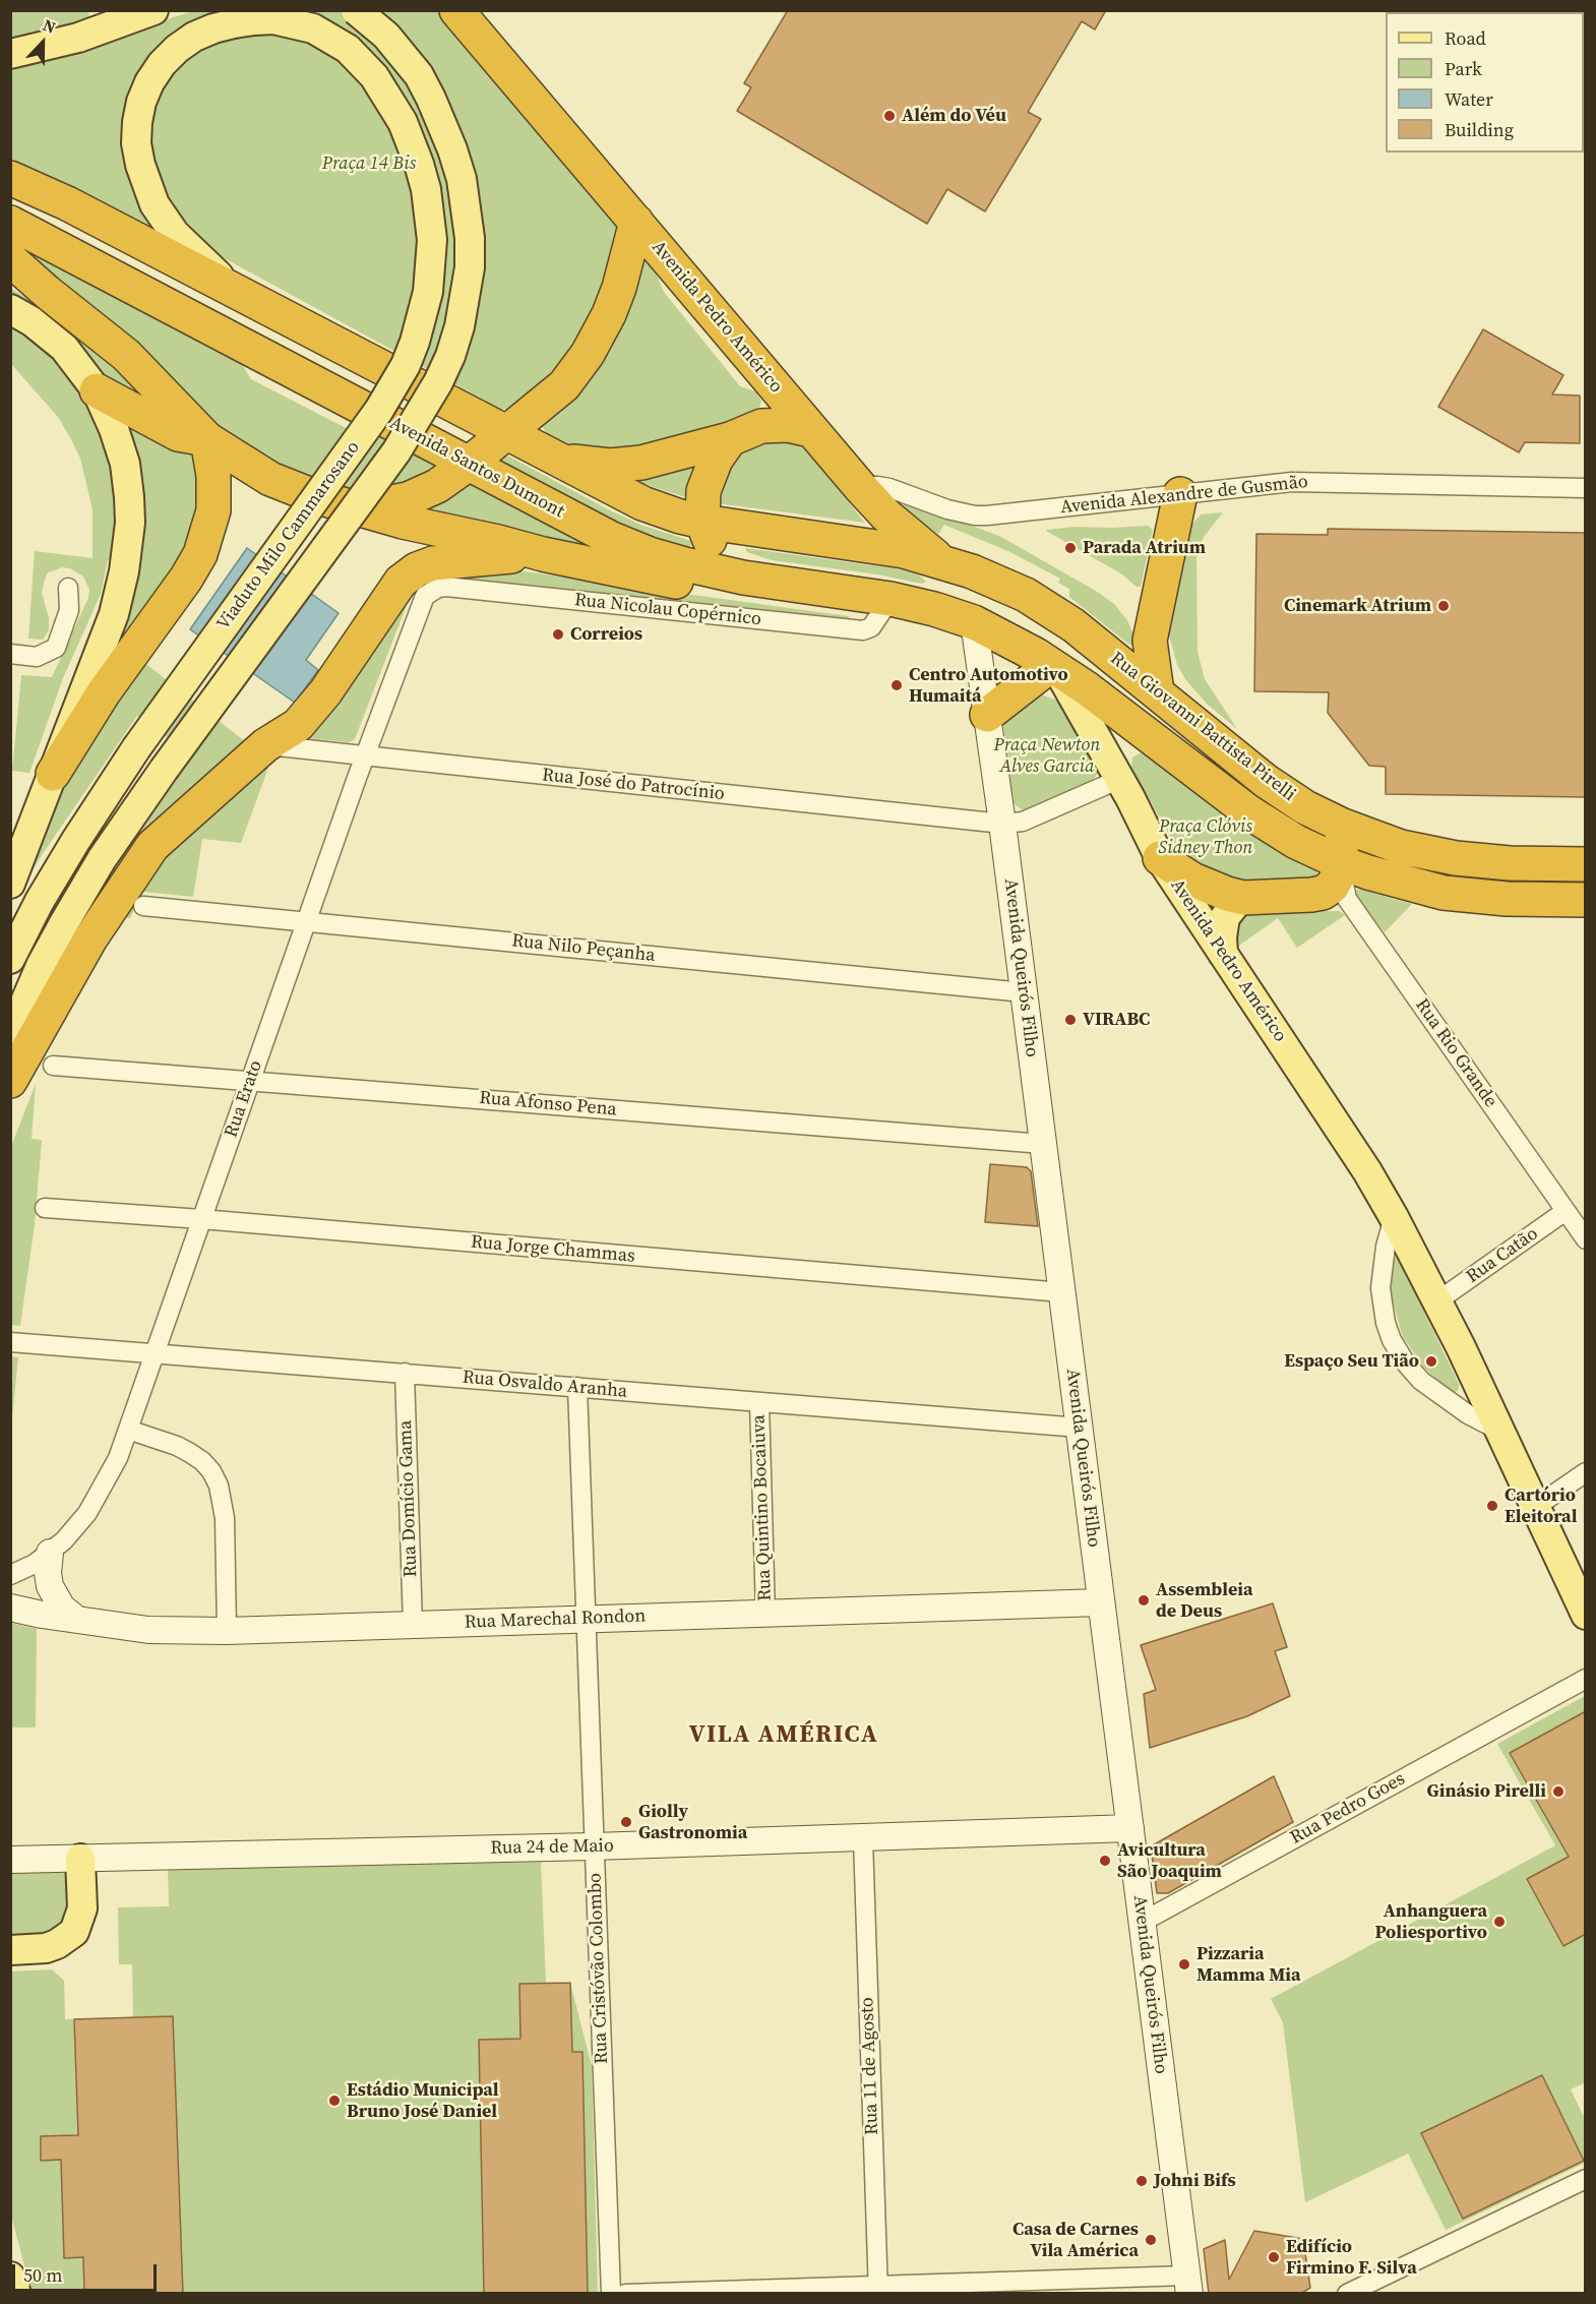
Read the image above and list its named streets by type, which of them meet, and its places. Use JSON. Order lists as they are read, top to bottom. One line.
{"streets":{"highway":["Avenida Pedro Américo","Avenida Santos Dumont","Rua Giovanni Battista Pirelli"],"main road":["Viaduto Milo Cammarosano"],"street":["Avenida Alexandre de Gusmão","Rua Nicolau Copérnico","Rua José do Patrocínio","Rua Nilo Peçanha","Avenida Queirós Filho","Rua Rio Grande","Rua Erato","Rua Afonso Pena","Rua Jorge Chammas","Rua Catão","Rua Osvaldo Aranha","Rua Domício Gama","Rua Quintino Bocaiuva","Rua Marechal Rondon","Rua Pedro Goes","Rua 24 de Maio","Rua Cristóvão Colombo","Rua 11 de Agosto"]},"crossings":[["Avenida Pedro Américo","Avenida Santos Dumont"],["Avenida Pedro Américo","Avenida Alexandre de Gusmão"],["Avenida Pedro Américo","Rua Giovanni Battista Pirelli"],["Avenida Pedro Américo","Avenida Queirós Filho"],["Avenida Pedro Américo","Rua Catão"],["Avenida Santos Dumont","Rua Nicolau Copérnico"],["Avenida Santos Dumont","Rua Giovanni Battista Pirelli"],["Avenida Santos Dumont","Avenida Queirós Filho"],["Rua Nicolau Copérnico","Rua Erato"],["Rua Giovanni Battista Pirelli","Avenida Queirós Filho"],["Rua Giovanni Battista Pirelli","Rua Rio Grande"],["Rua José do Patrocínio","Avenida Queirós Filho"],["Rua José do Patrocínio","Rua Erato"],["Rua Nilo Peçanha","Avenida Queirós Filho"],["Rua Nilo Peçanha","Rua Erato"],["Avenida Queirós Filho","Rua Afonso Pena"],["Avenida Queirós Filho","Rua Jorge Chammas"],["Avenida Queirós Filho","Rua Osvaldo Aranha"],["Avenida Queirós Filho","Rua Marechal Rondon"],["Avenida Queirós Filho","Rua Pedro Goes"],["Avenida Queirós Filho","Rua 24 de Maio"],["Rua Rio Grande","Rua Catão"],["Rua Erato","Rua Afonso Pena"],["Rua Erato","Rua Jorge Chammas"],["Rua Erato","Rua Osvaldo Aranha"],["Rua Osvaldo Aranha","Rua Domício Gama"],["Rua Osvaldo Aranha","Rua Quintino Bocaiuva"],["Rua Osvaldo Aranha","Rua Cristóvão Colombo"],["Rua Domício Gama","Rua Marechal Rondon"],["Rua Quintino Bocaiuva","Rua Marechal Rondon"],["Rua Marechal Rondon","Rua Cristóvão Colombo"],["Rua 24 de Maio","Rua Cristóvão Colombo"],["Rua 24 de Maio","Rua 11 de Agosto"]],"districts":["VILA AMÉRICA"],"parks":["Praça 14 Bis","Praça Newton Alves Garcia","Praça Clóvis Sidney Thon"],"places":["Além do Véu","Parada Atrium","Cinemark Atrium","Correios","Centro Automotivo Humaitá","VIRABC","Espaço Seu Tião","Cartório Eleitoral","Assembleia de Deus","Ginásio Pirelli","Giolly Gastronomia","Avicultura São Joaquim","Anhanguera Poliesportivo","Pizzaria Mamma Mia","Estádio Municipal Bruno José Daniel","Johni Bifs","Casa de Carnes Vila América","Edifício Firmino F. Silva"],"legend":["Road","Park","Water","Building"],"scale_bar":"50 m","north":"top"}
